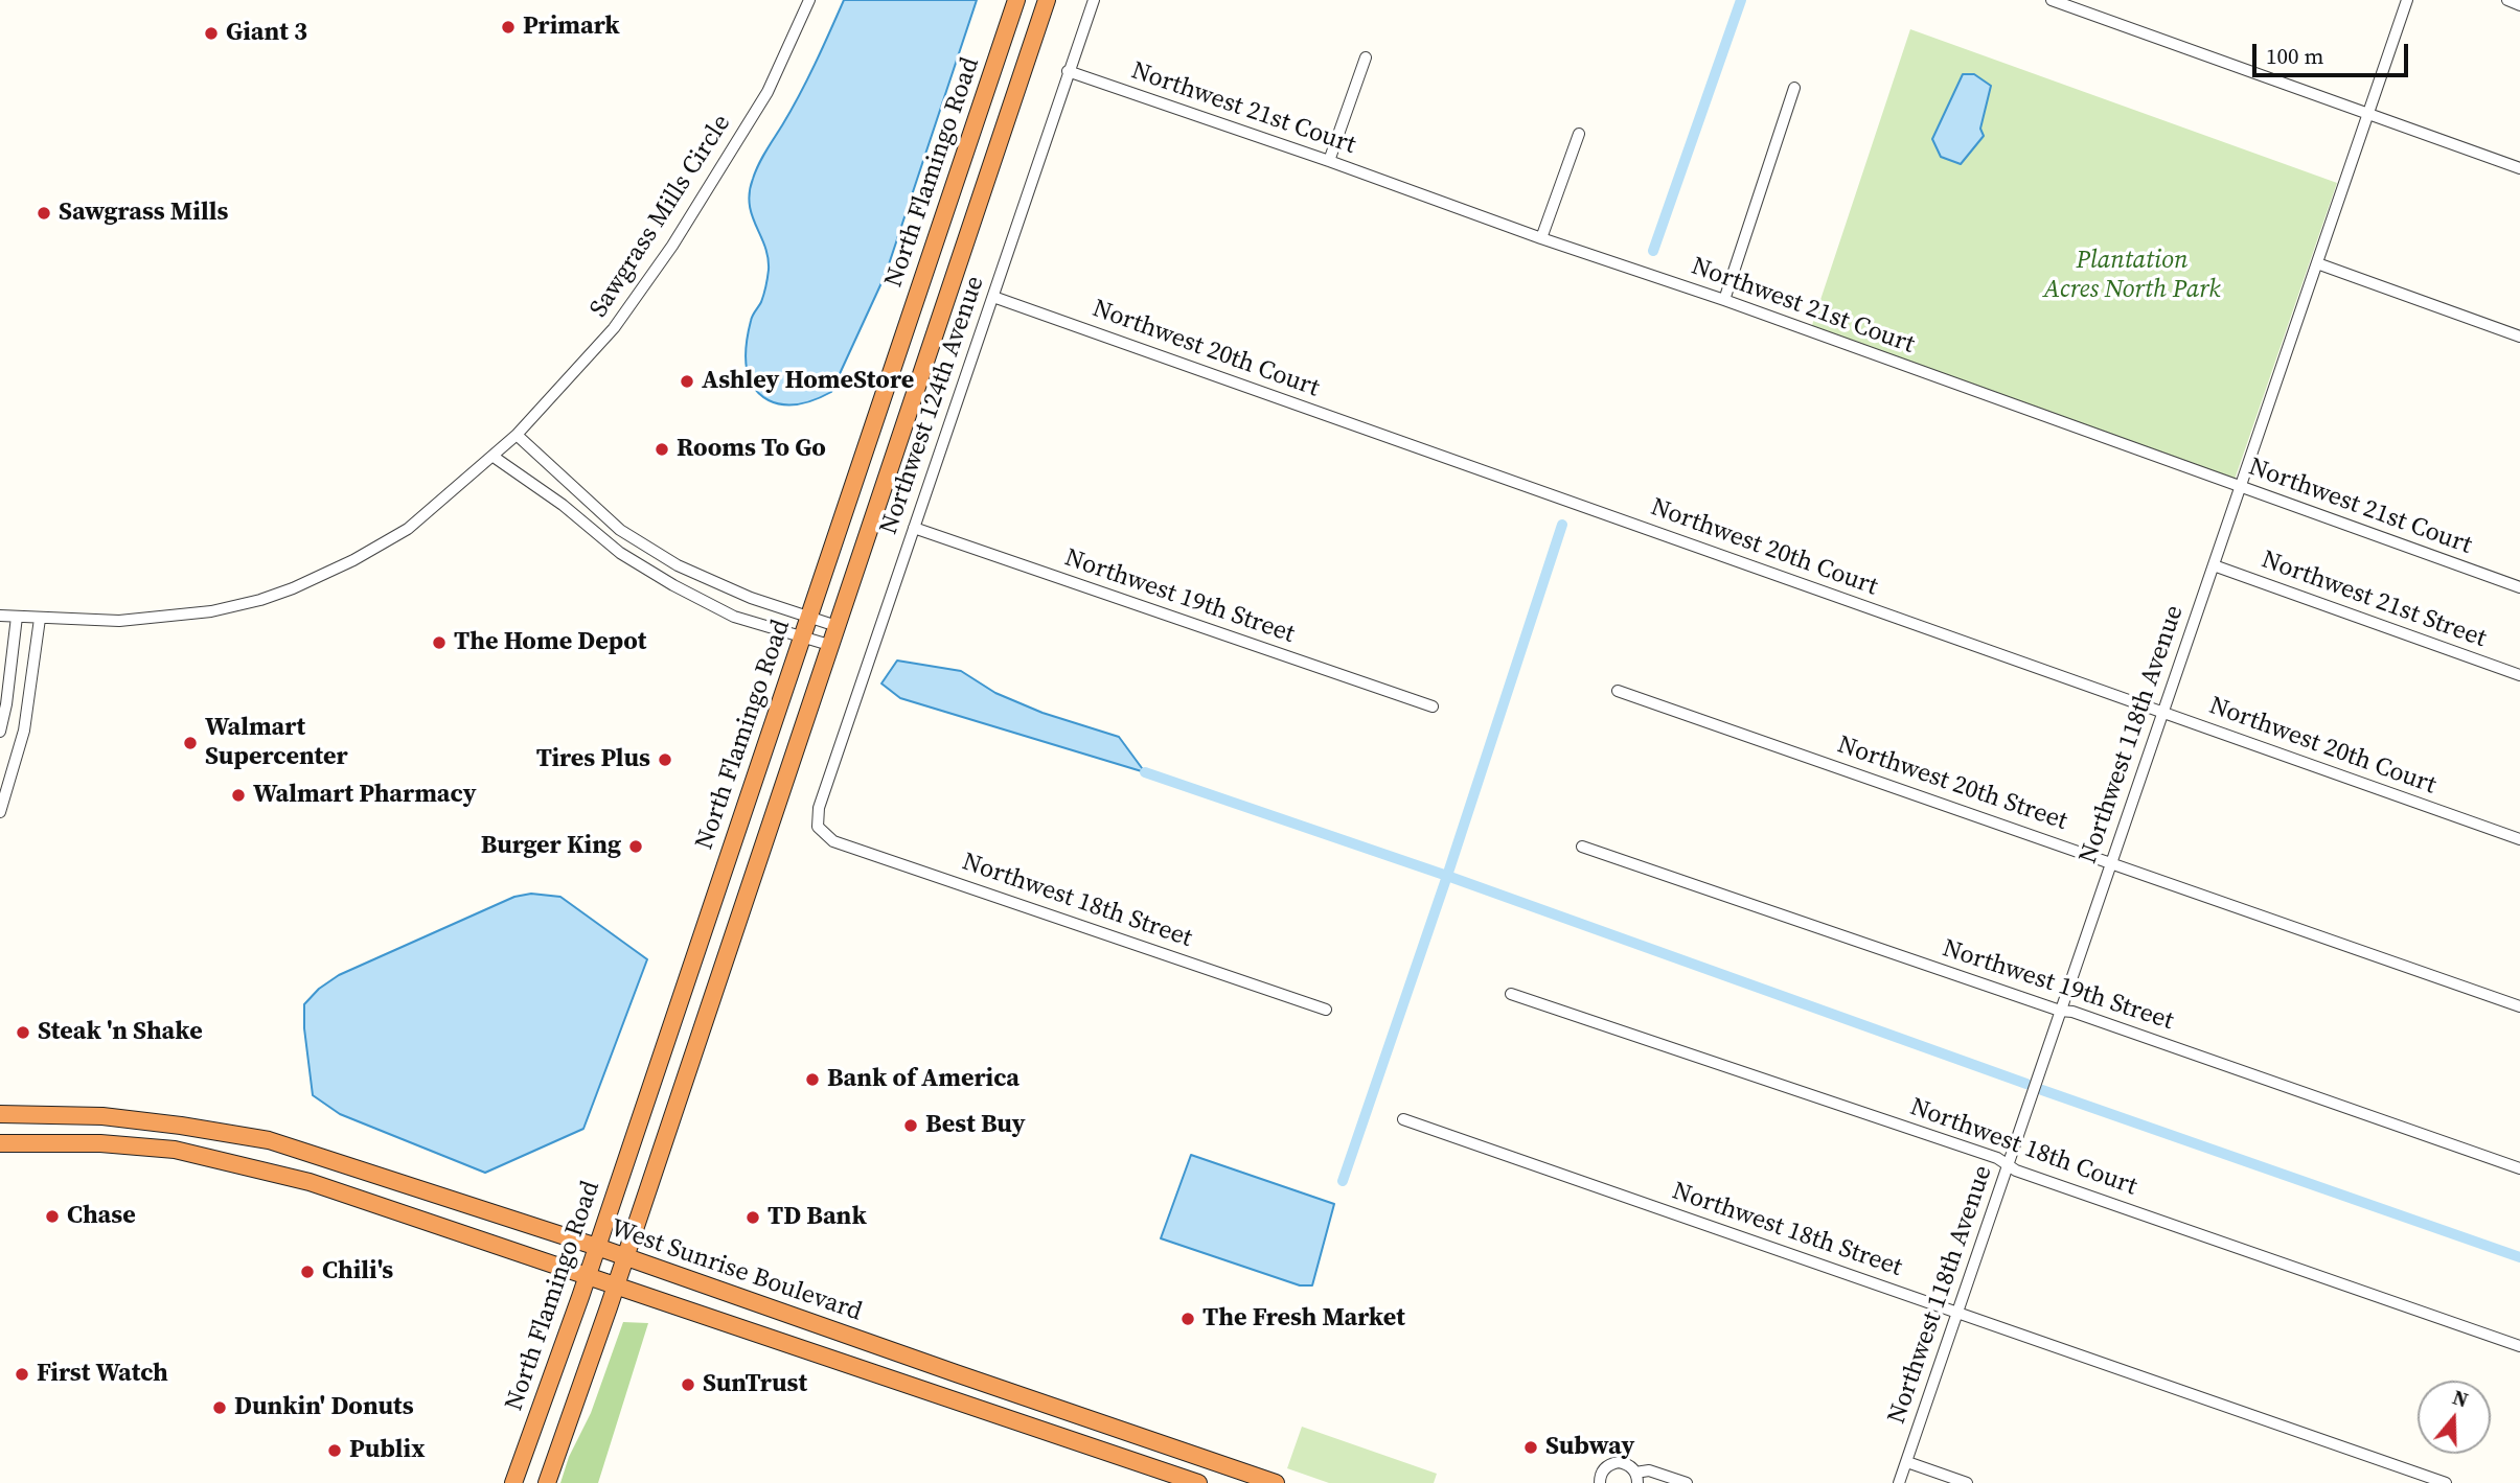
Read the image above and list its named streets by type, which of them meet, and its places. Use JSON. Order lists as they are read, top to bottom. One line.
{"streets":{"highway":["North Flamingo Road","West Sunrise Boulevard"],"street":["Northwest 21st Court","Sawgrass Mills Circle","Northwest 20th Court","Northwest 124th Avenue","Northwest 19th Street","Northwest 21st Street","Northwest 118th Avenue","Northwest 20th Street","Northwest 18th Street","Northwest 18th Court"]},"crossings":[["Northwest 21st Court","Northwest 124th Avenue"],["Northwest 21st Court","Northwest 118th Avenue"],["North Flamingo Road","West Sunrise Boulevard"],["Northwest 20th Court","Northwest 124th Avenue"],["Northwest 20th Court","Northwest 118th Avenue"],["Northwest 124th Avenue","Northwest 19th Street"],["Northwest 124th Avenue","Northwest 18th Street"],["Northwest 19th Street","Northwest 118th Avenue"],["Northwest 21st Street","Northwest 118th Avenue"],["Northwest 118th Avenue","Northwest 20th Street"],["Northwest 118th Avenue","Northwest 18th Street"],["Northwest 118th Avenue","Northwest 18th Court"]],"parks":["Plantation Acres North Park"],"places":["Primark","Giant 3","Sawgrass Mills","Ashley HomeStore","Rooms To Go","The Home Depot","Walmart Supercenter","Tires Plus","Walmart Pharmacy","Burger King","Steak 'n Shake","Bank of America","Best Buy","Chase","TD Bank","Chili's","The Fresh Market","First Watch","SunTrust","Dunkin' Donuts","Subway","Publix"],"scale_bar":"100 m","north":"top"}
